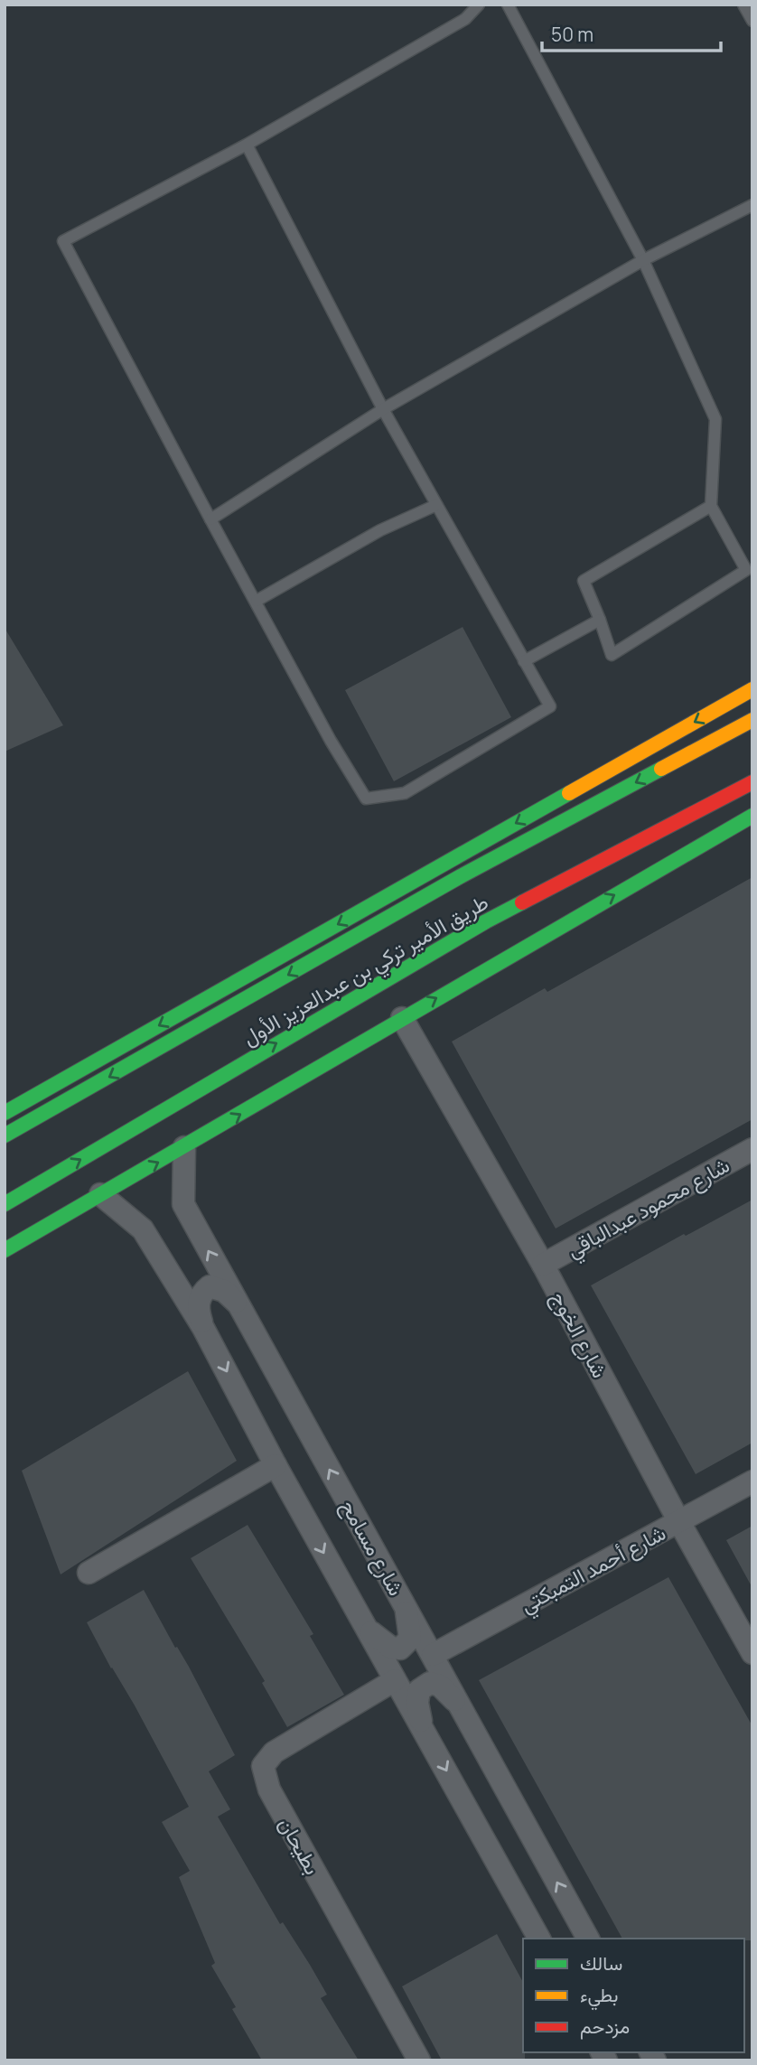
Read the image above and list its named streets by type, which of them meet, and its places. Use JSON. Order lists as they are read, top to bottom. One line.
{"streets":{"main road":["طريق الأمير تركي بن عبدالعزيز الأول"],"street":["شارع محمود عبدالباقي","شارع الخوج","شارع مسامح","شارع أحمد التمبكتي","بطيحان"]},"crossings":[["شارع محمود عبدالباقي","شارع الخوج"],["شارع الخوج","شارع أحمد التمبكتي"],["شارع مسامح","شارع أحمد التمبكتي"]],"legend":["سالك","بطيء","مزدحم"],"scale_bar":"50 m"}
